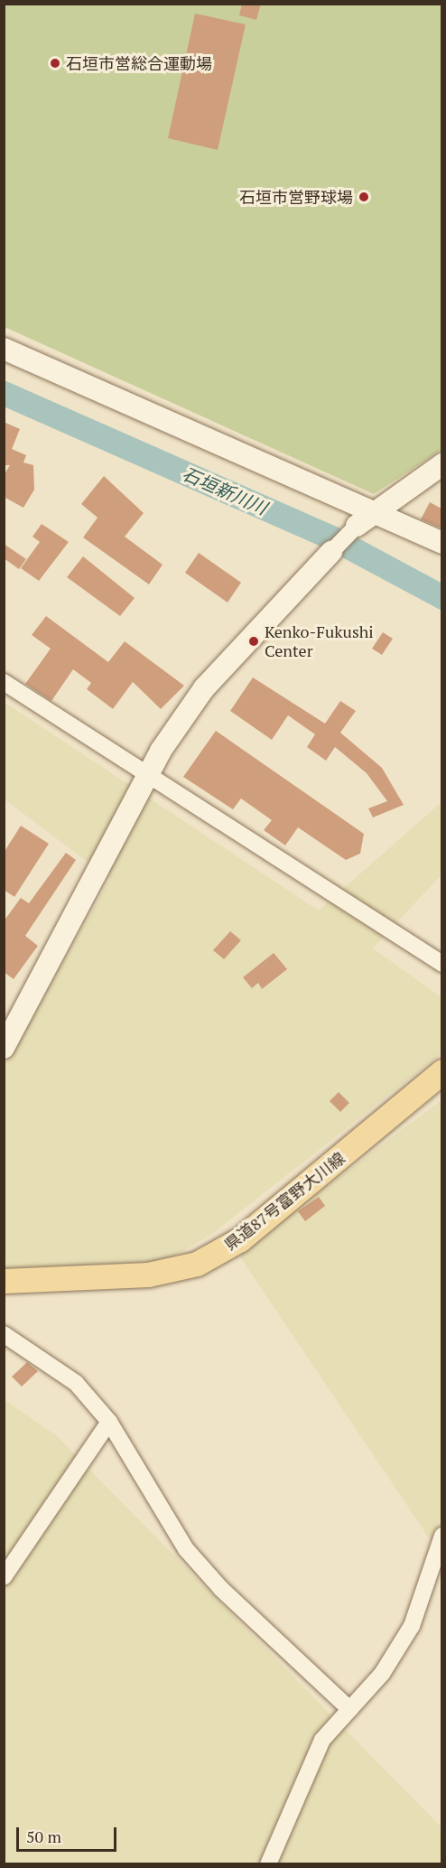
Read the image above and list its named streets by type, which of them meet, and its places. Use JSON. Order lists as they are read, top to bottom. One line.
{"streets":{"main road":["県道87号富野大川線"]},"water":["石垣新川川"],"places":["石垣市営総合運動場","石垣市営野球場","Kenko-Fukushi Center"],"scale_bar":"50 m"}
